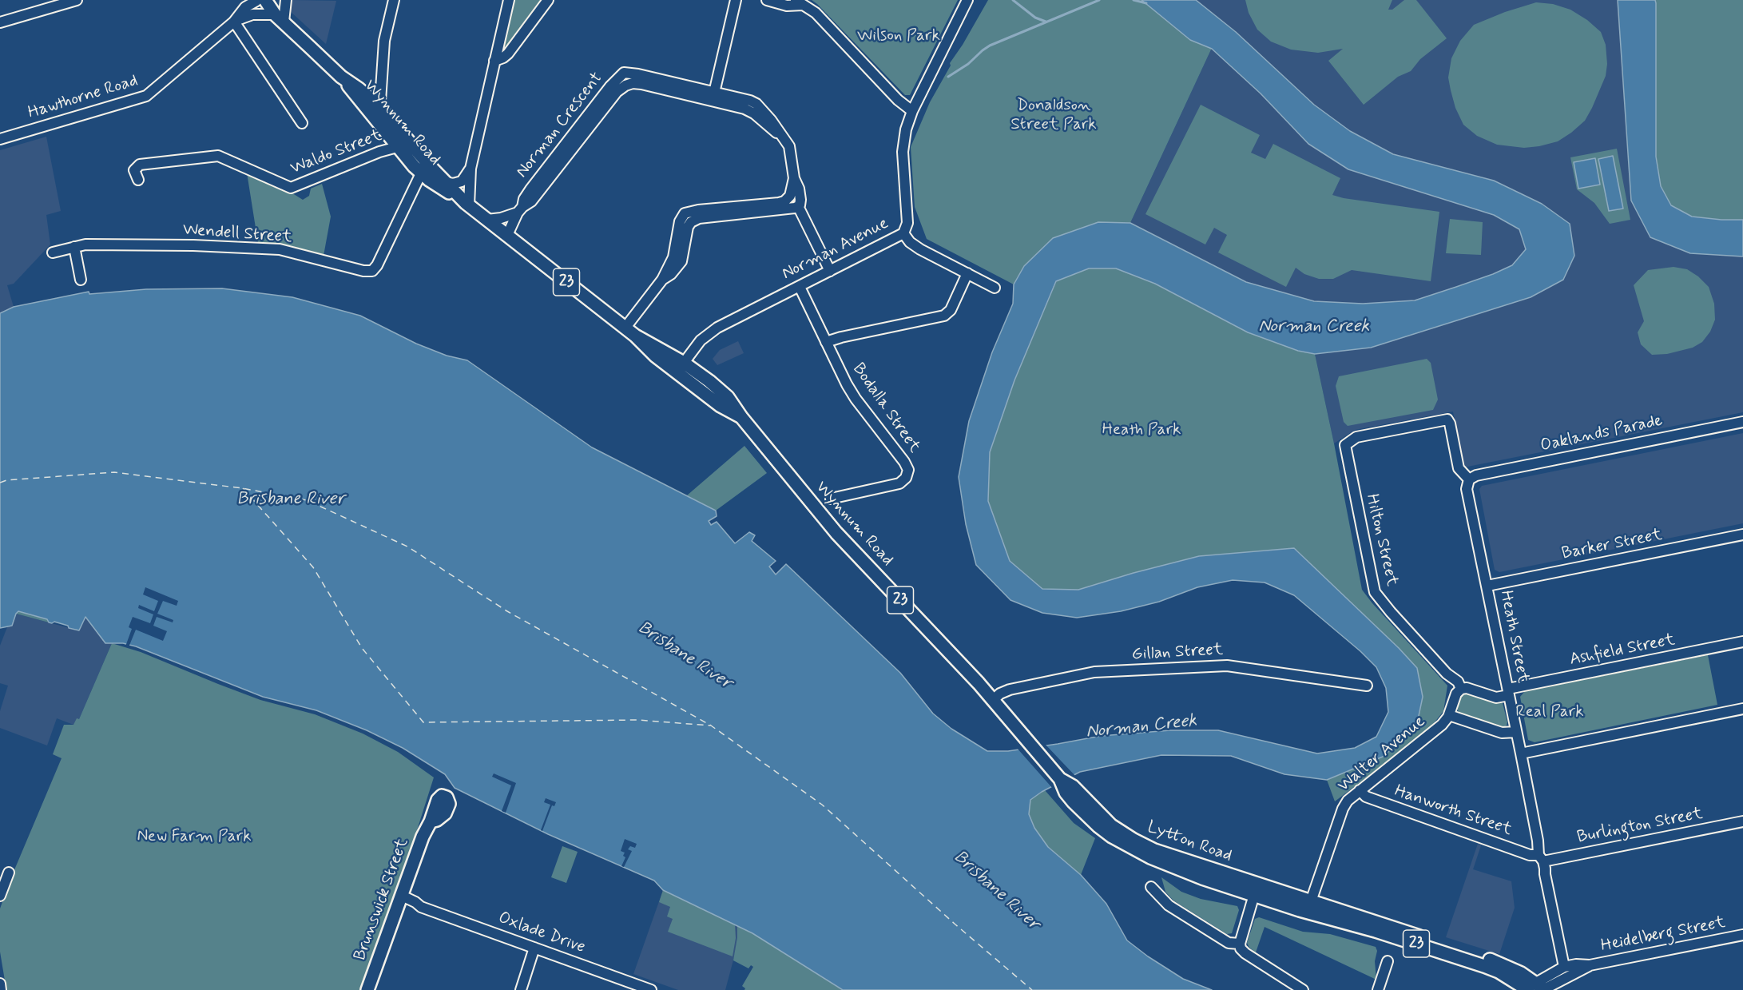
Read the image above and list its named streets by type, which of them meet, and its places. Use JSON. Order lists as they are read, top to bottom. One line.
{"streets":{"main road":["Wynnum Road","23","Lytton Road","Brunswick Street"],"street":["Hawthorne Road","Norman Crescent","Waldo Street","Wendell Street","Norman Avenue","Bodalla Street","Oaklands Parade","Hilton Street","Barker Street","Heath Street","Ashfield Street","Gillan Street","Walter Avenue","Hanworth Street","Burlington Street","Oxlade Drive","Heidelberg Street"]},"crossings":[["Hawthorne Road","23"],["Wynnum Road","Norman Crescent"],["Wynnum Road","Waldo Street"],["Wynnum Road","Wendell Street"],["Wynnum Road","Norman Avenue"],["Wynnum Road","23"],["Wynnum Road","Gillan Street"],["Wynnum Road","Lytton Road"],["Norman Avenue","Bodalla Street"],["Oaklands Parade","Hilton Street"],["Oaklands Parade","Heath Street"],["Hilton Street","Heath Street"],["Hilton Street","Walter Avenue"],["Barker Street","Heath Street"],["Heath Street","Ashfield Street"],["Heath Street","Walter Avenue"],["Heath Street","Hanworth Street"],["Heath Street","Burlington Street"],["Heath Street","Heidelberg Street"],["Walter Avenue","Hanworth Street"],["Walter Avenue","Lytton Road"],["Hanworth Street","Burlington Street"],["Lytton Road","Heidelberg Street"],["Brunswick Street","Oxlade Drive"]],"water":["Norman Creek","Brisbane River"],"parks":["Wilson Park","Donaldson Street Park","Heath Park","Real Park","New Farm Park"]}
